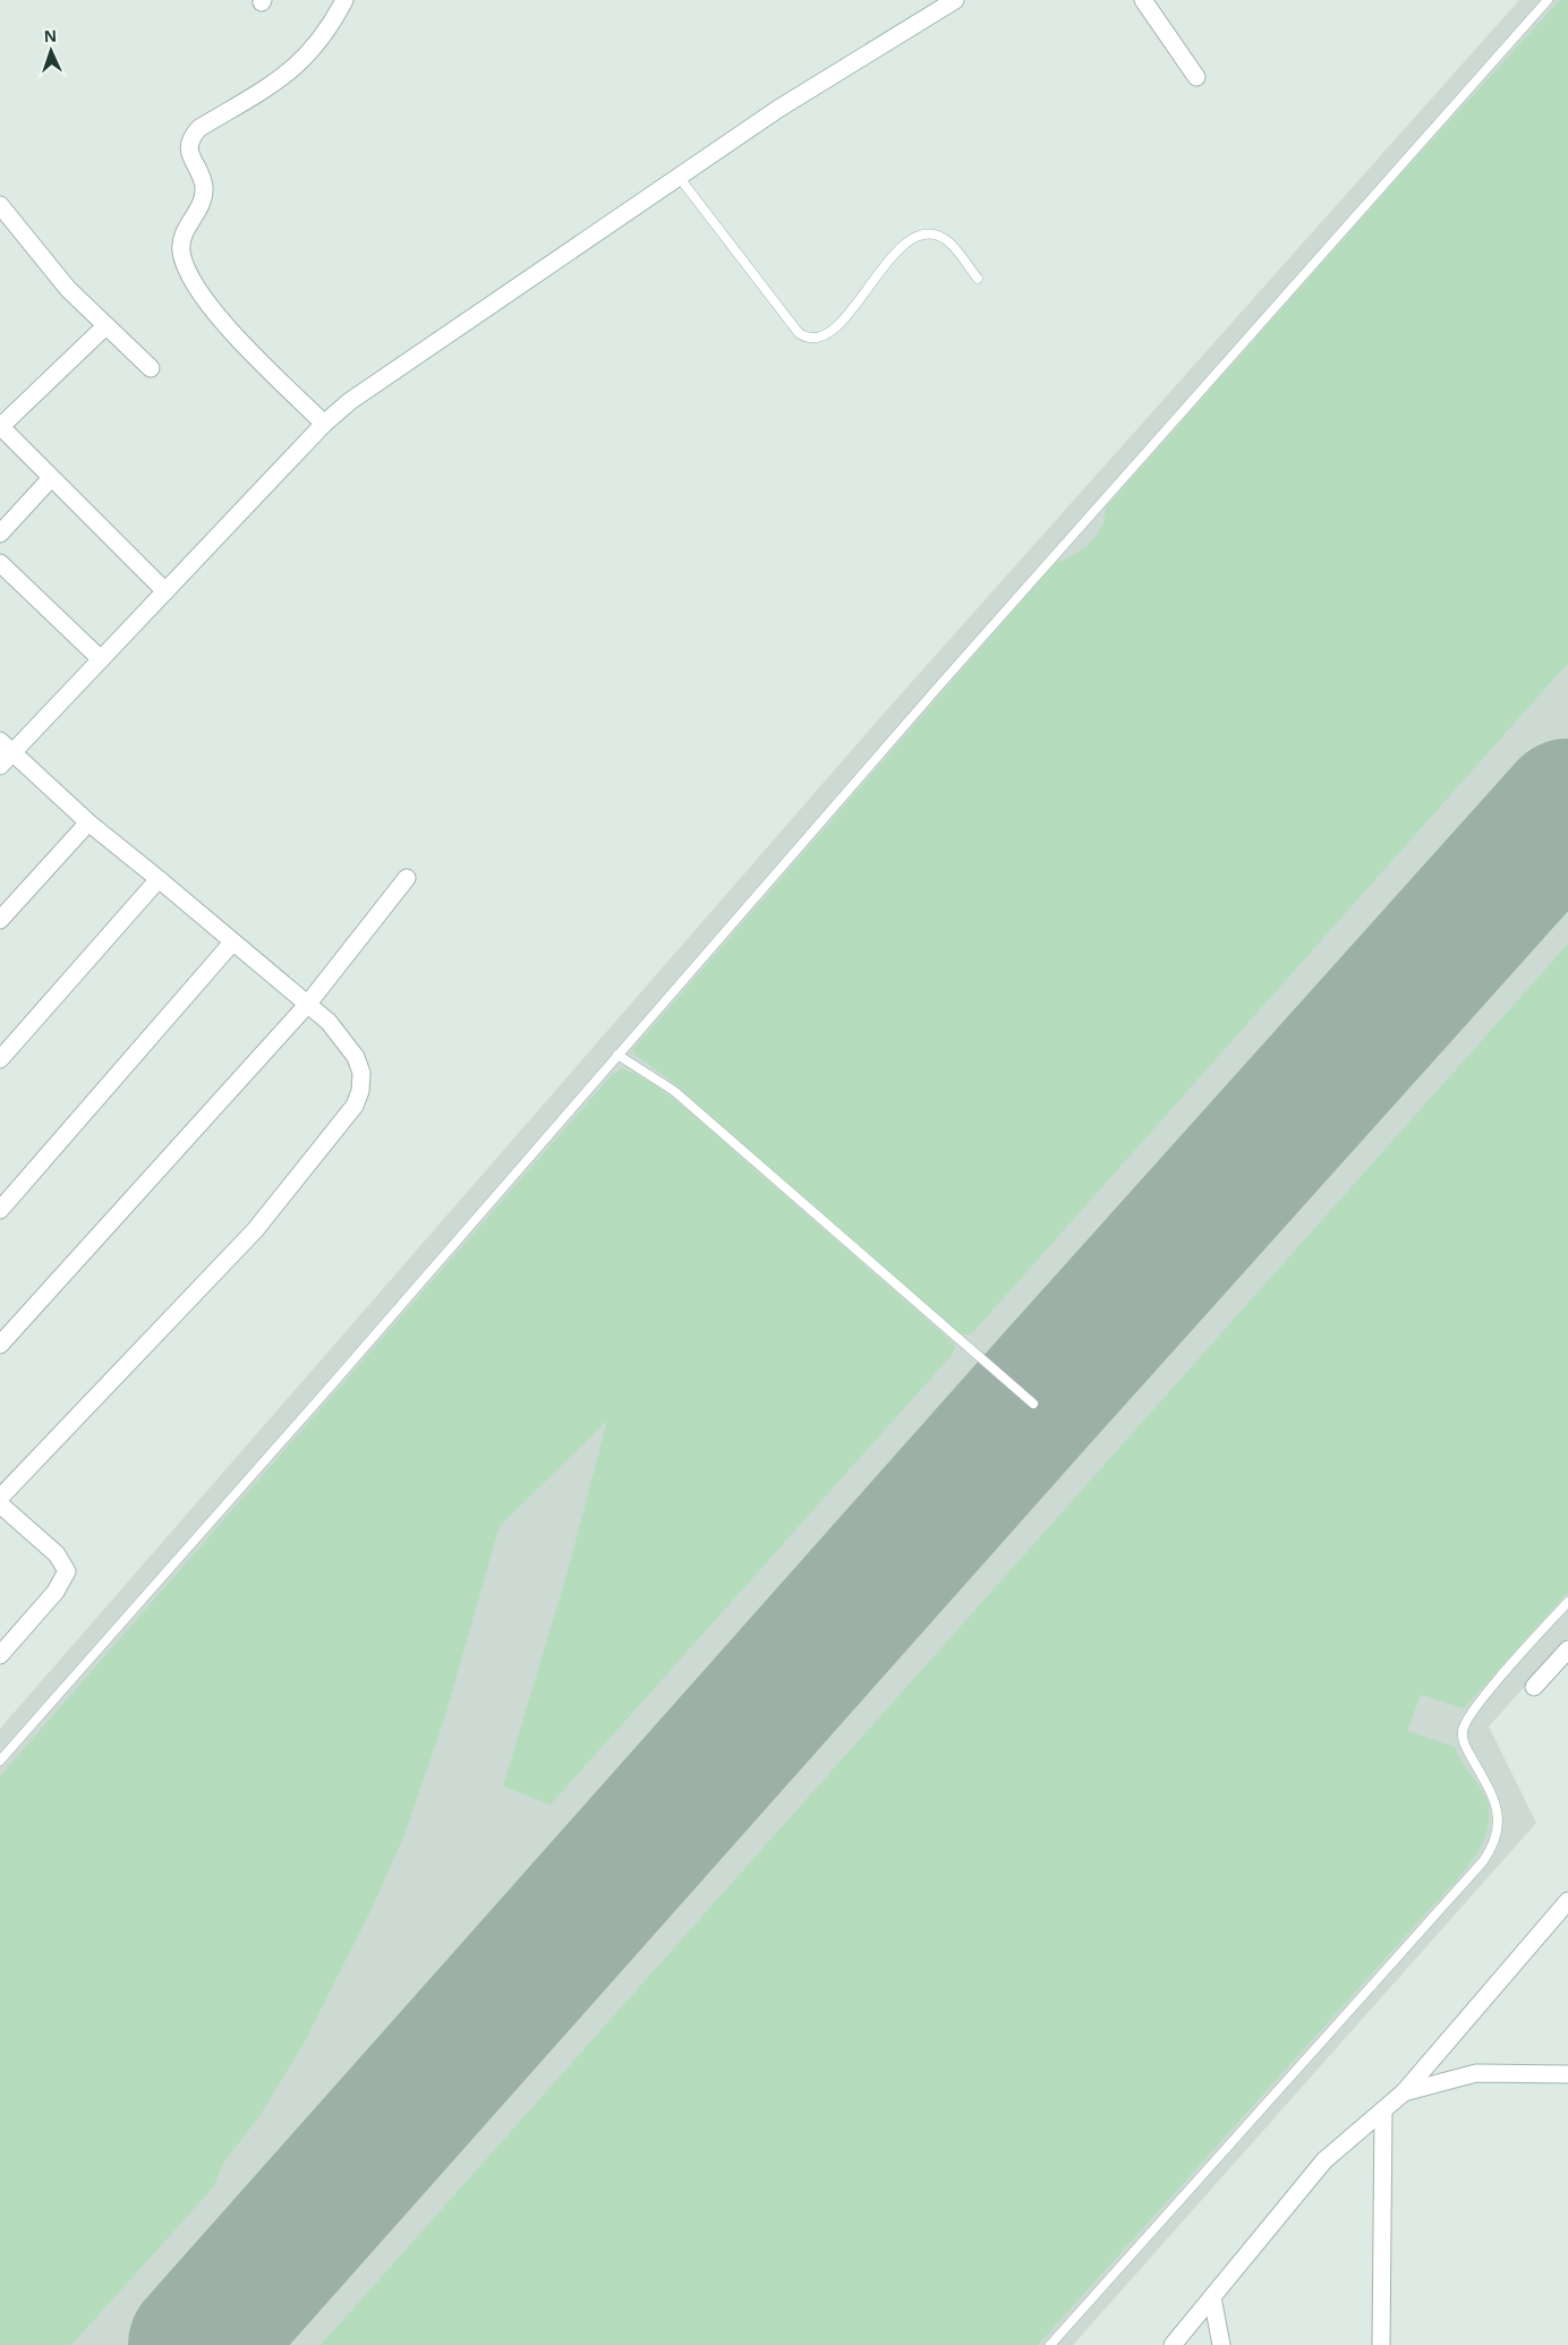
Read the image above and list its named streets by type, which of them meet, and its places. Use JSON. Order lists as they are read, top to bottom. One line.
{"north":"top"}
